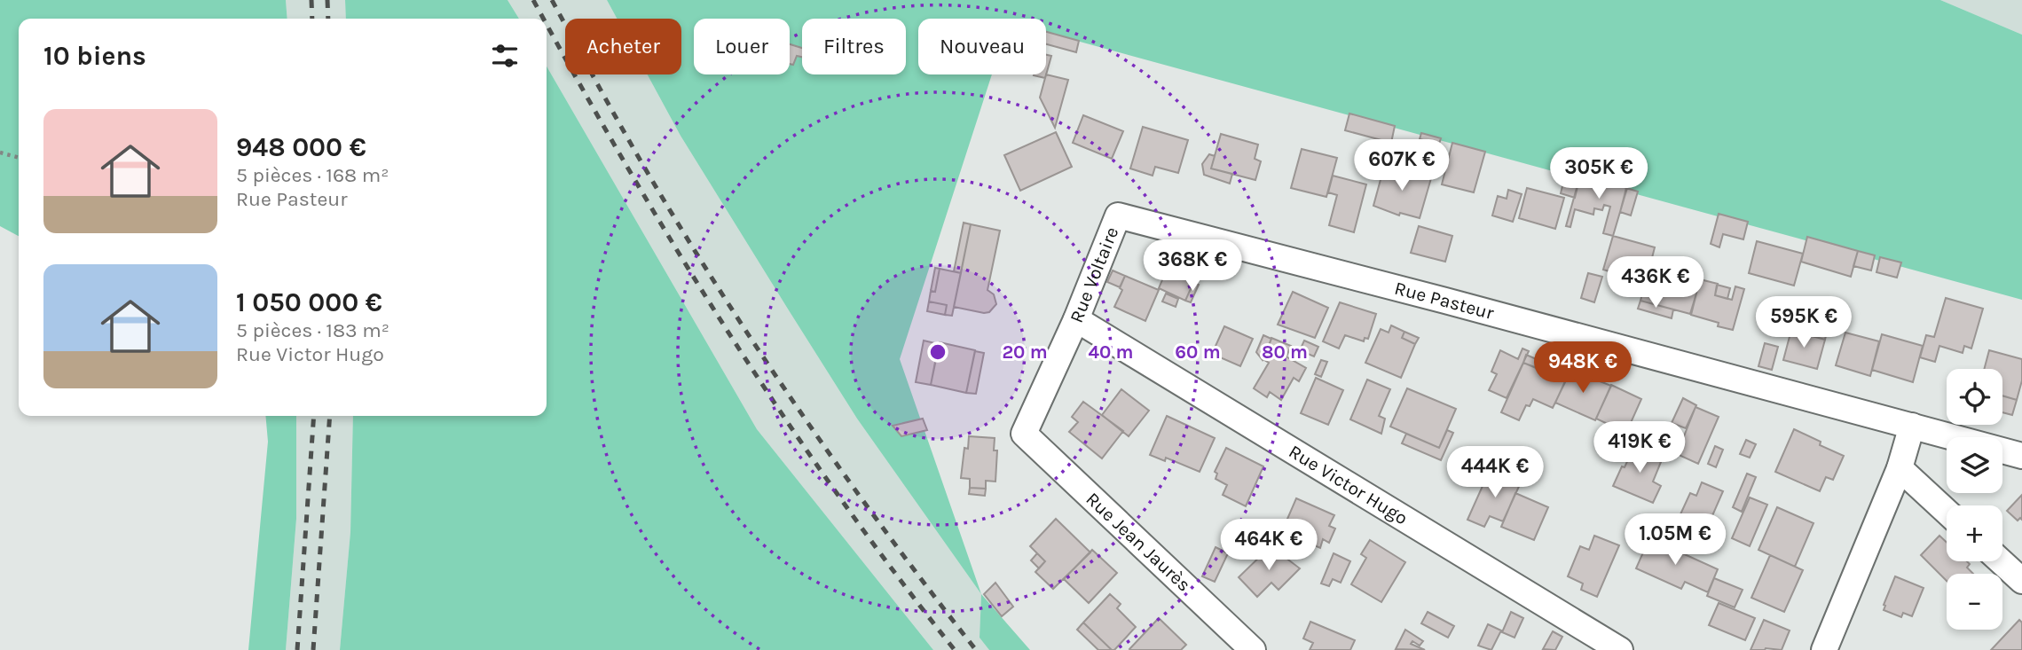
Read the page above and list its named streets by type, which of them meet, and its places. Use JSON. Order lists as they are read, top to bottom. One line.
{"streets":{"street":["Rue Voltaire","Rue Pasteur","Rue Victor Hugo","Rue Jean Jaurès"]},"crossings":[["Rue Voltaire","Rue Pasteur"],["Rue Voltaire","Rue Victor Hugo"],["Rue Voltaire","Rue Jean Jaurès"]],"page":{"chip":["Acheter","Louer","Filtres","Nouveau"],"heading":"10 biens","list":[{"name":"948 000 €","note":"5 pièces · 168 m² · Rue Pasteur"},{"name":"1 050 000 €","note":"5 pièces · 183 m² · Rue Victor Hugo"}],"price":["607K €","305K €","368K €","436K €","595K €","948K €","419K €","444K €","1.05M €","464K €"],"map_buttons":["+","−"]},"rings":["20 m","40 m","60 m","80 m"]}
